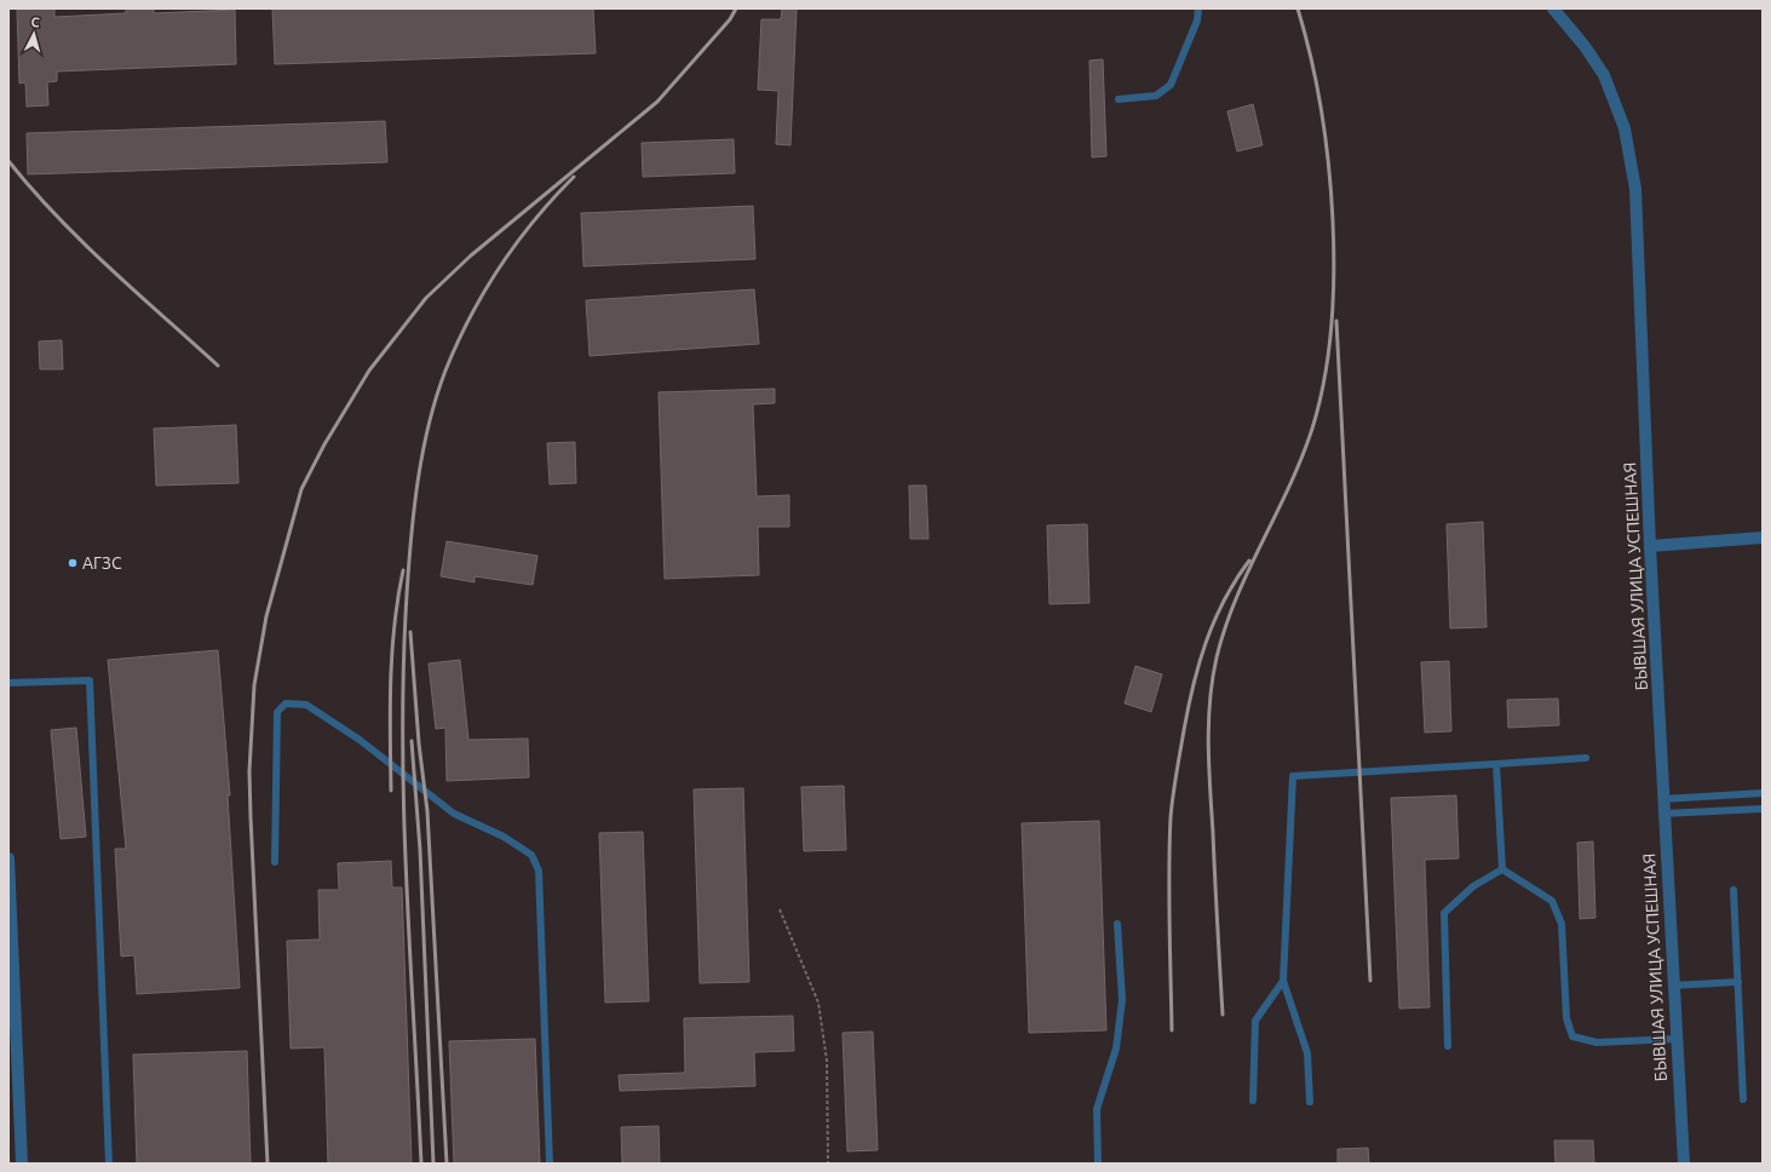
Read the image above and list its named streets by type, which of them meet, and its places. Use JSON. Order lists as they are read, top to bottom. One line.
{"streets":{"street":["БЫВШАЯ УЛИЦА УСПЕШНАЯ"]},"places":["АГЗС"],"north":"top"}
